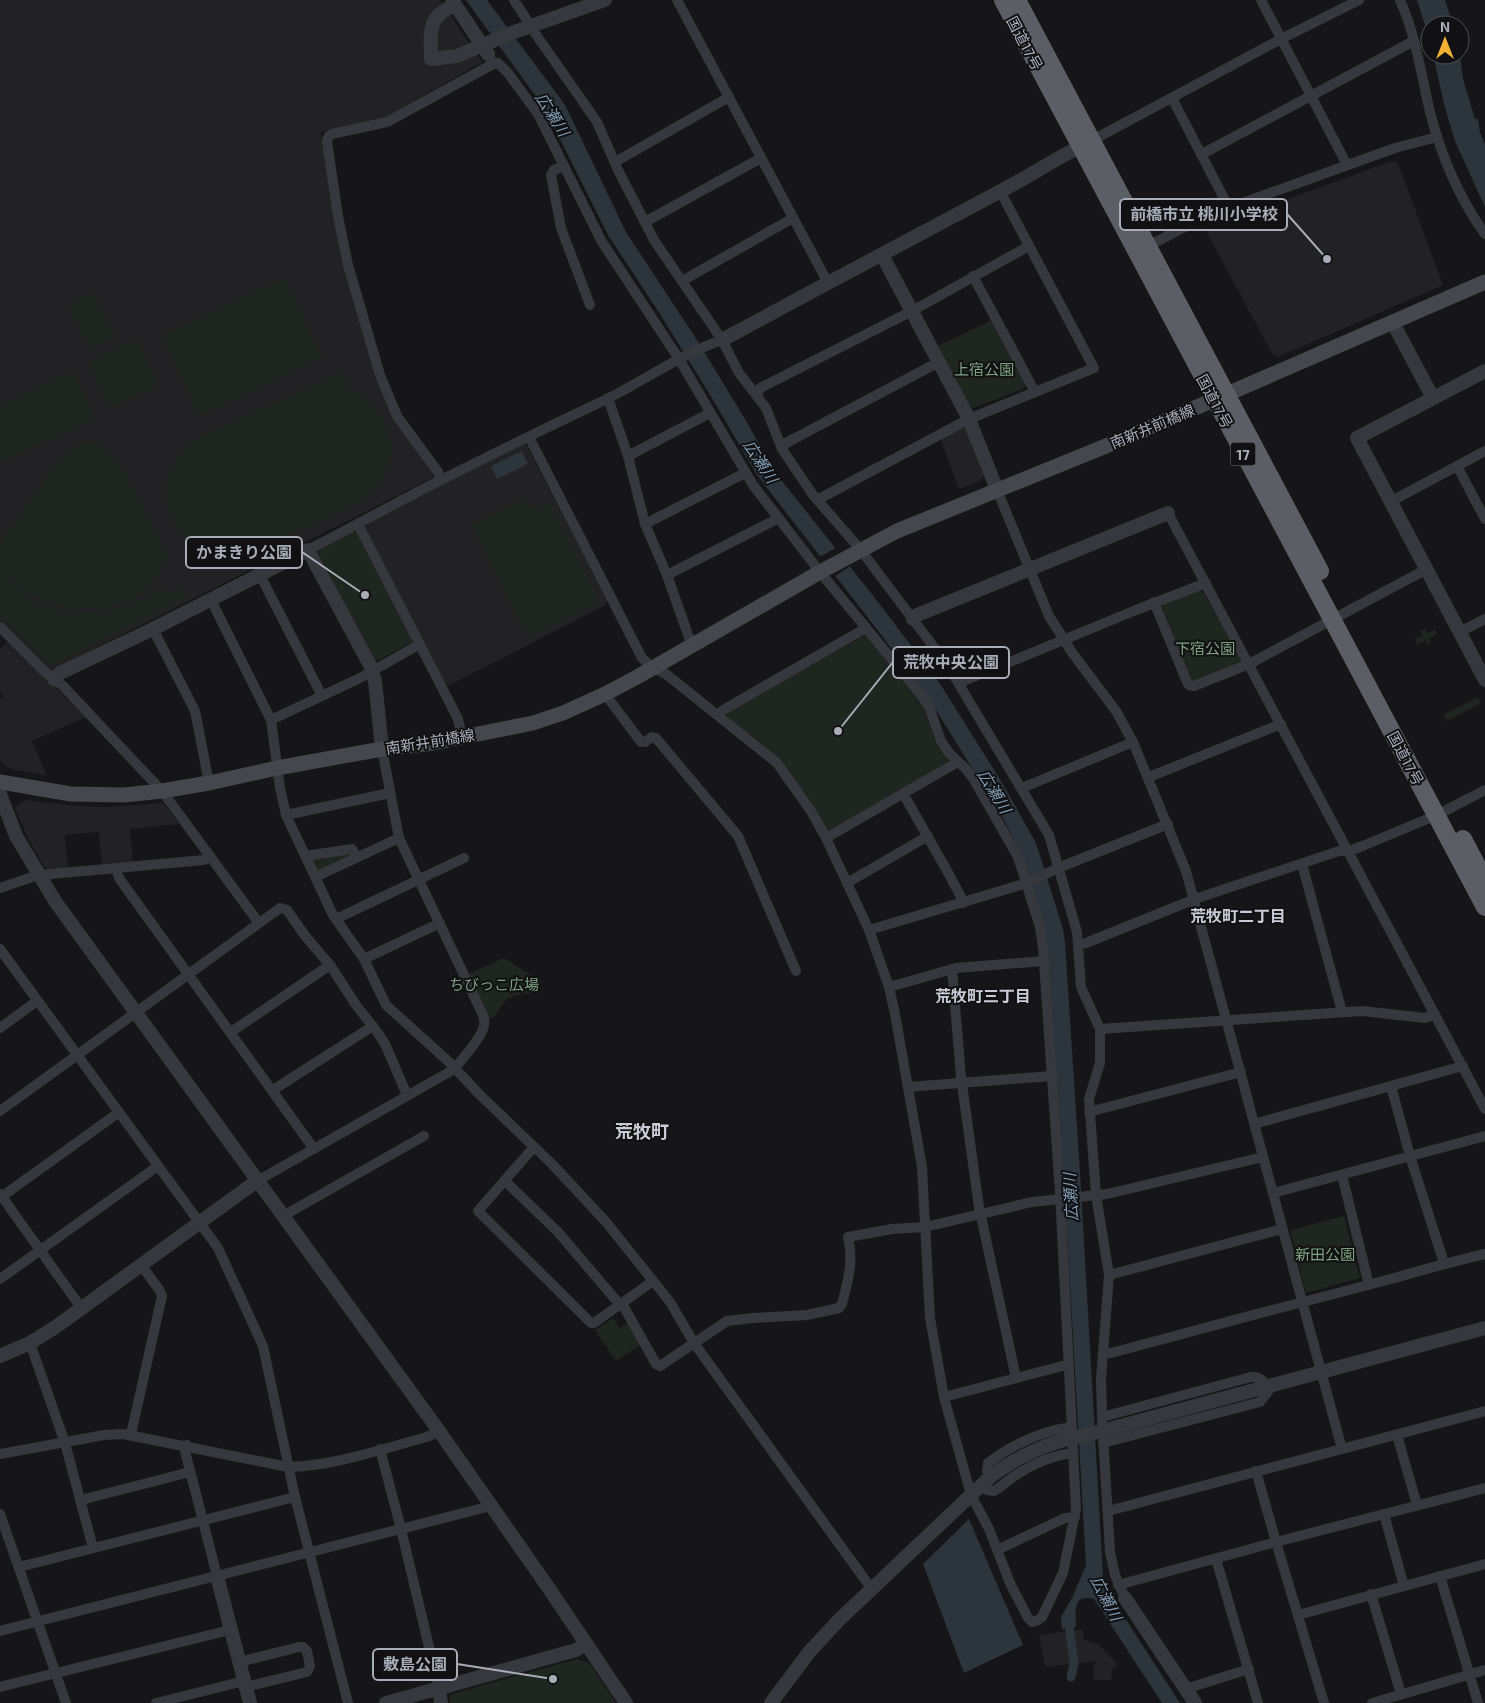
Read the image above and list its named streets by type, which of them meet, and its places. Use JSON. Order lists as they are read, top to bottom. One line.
{"streets":{"highway":["国道17号","17"],"main road":["南新井前橋線"]},"crossings":[["国道17号","南新井前橋線"]],"districts":["荒牧町二丁目","荒牧町三丁目","荒牧町"],"water":["広瀬川"],"parks":["上宿公園","下宿公園","ちびっこ広場","新田公園"],"places":["前橋市立 桃川小学校","かまきり公園","荒牧中央公園","敷島公園"],"north":"top"}
